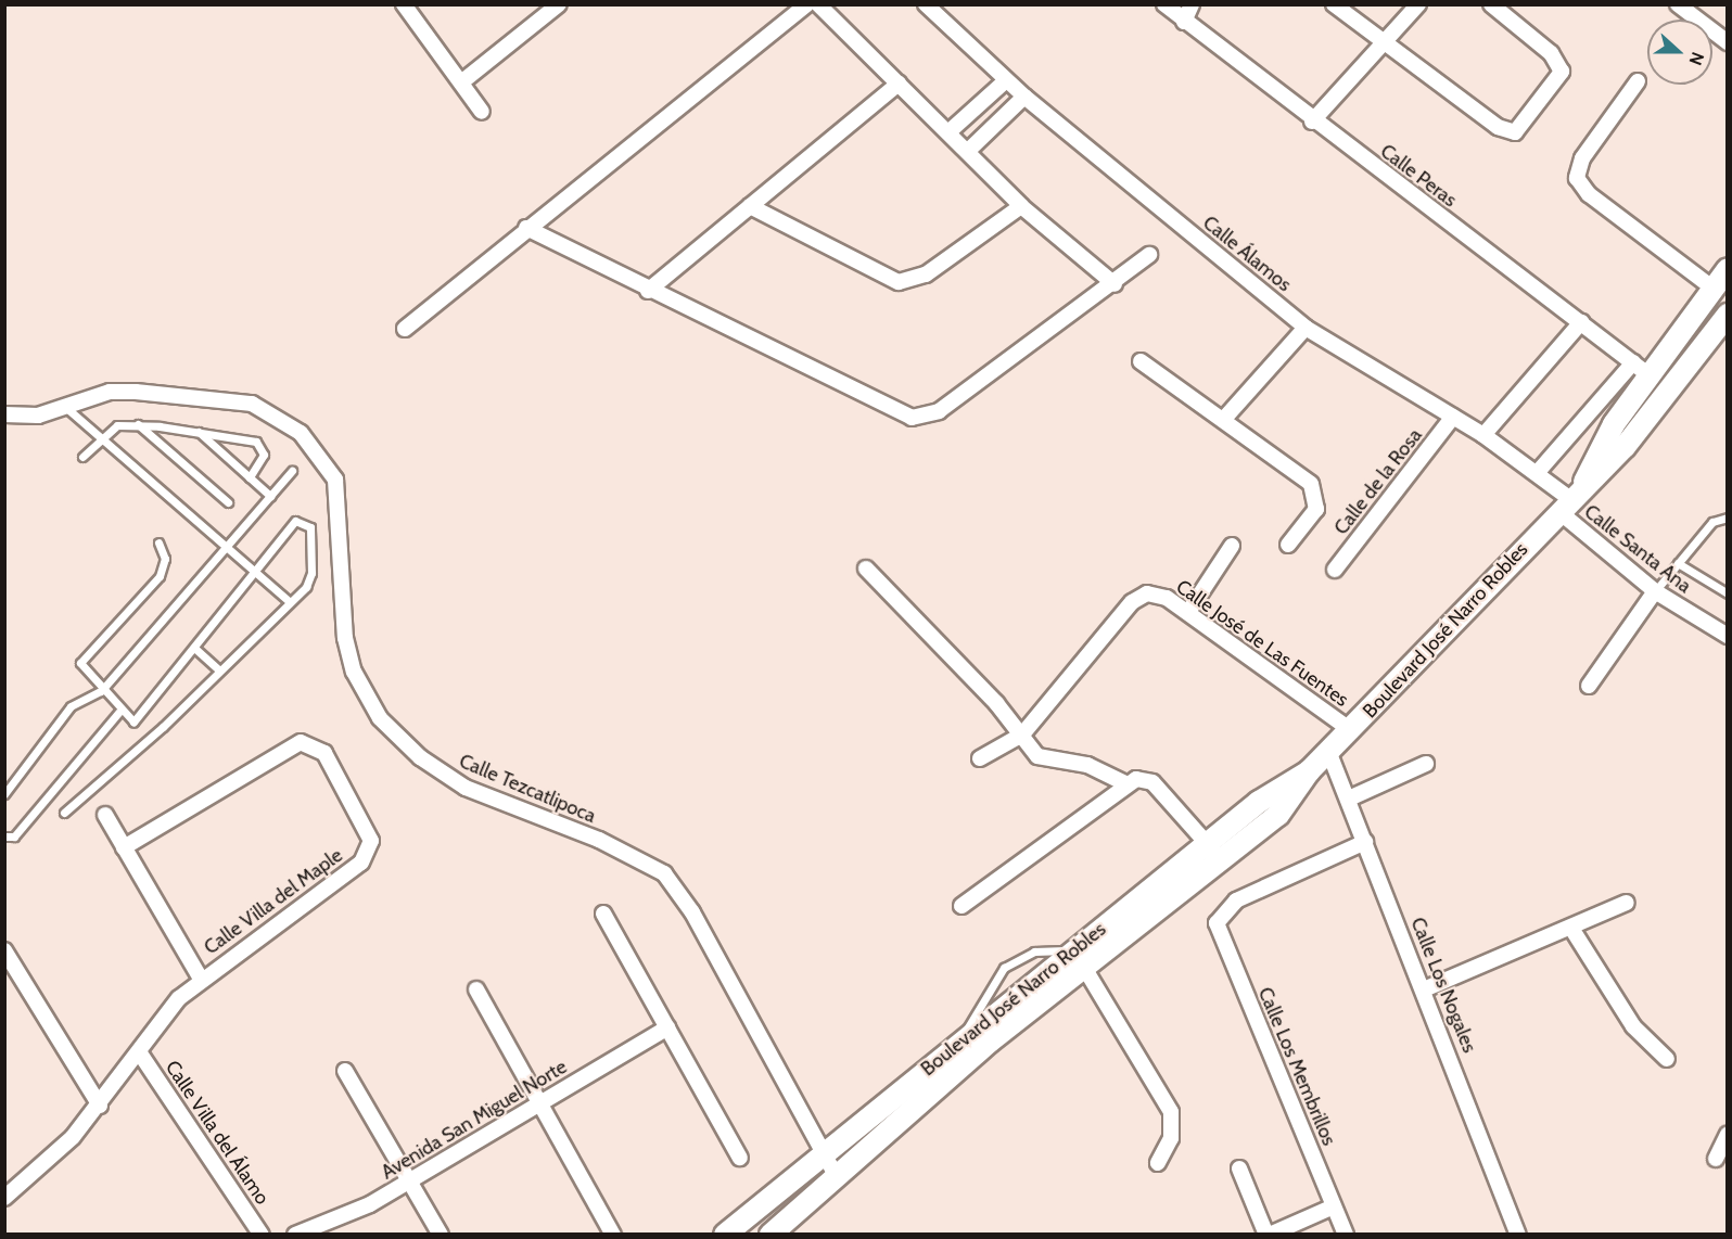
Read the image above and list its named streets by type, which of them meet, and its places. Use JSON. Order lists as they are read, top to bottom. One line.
{"streets":{"street":["Calle Peras","Calle Álamos","Calle de la Rosa","Calle Santa Ana","Boulevard José Narro Robles","Calle José de Las Fuentes","Calle Tezcatlipoca","Calle Villa del Maple","Calle Los Nogales","Calle Los Membrillos","Avenida San Miguel Norte","Calle Villa del Álamo"]},"crossings":[["Calle Peras","Boulevard José Narro Robles"],["Calle Álamos","Calle de la Rosa"],["Calle Álamos","Calle Santa Ana"],["Calle Álamos","Boulevard José Narro Robles"],["Calle Santa Ana","Boulevard José Narro Robles"],["Boulevard José Narro Robles","Calle José de Las Fuentes"],["Boulevard José Narro Robles","Calle Tezcatlipoca"],["Boulevard José Narro Robles","Calle Los Nogales"],["Calle Los Nogales","Calle Los Membrillos"]],"north":"right"}
